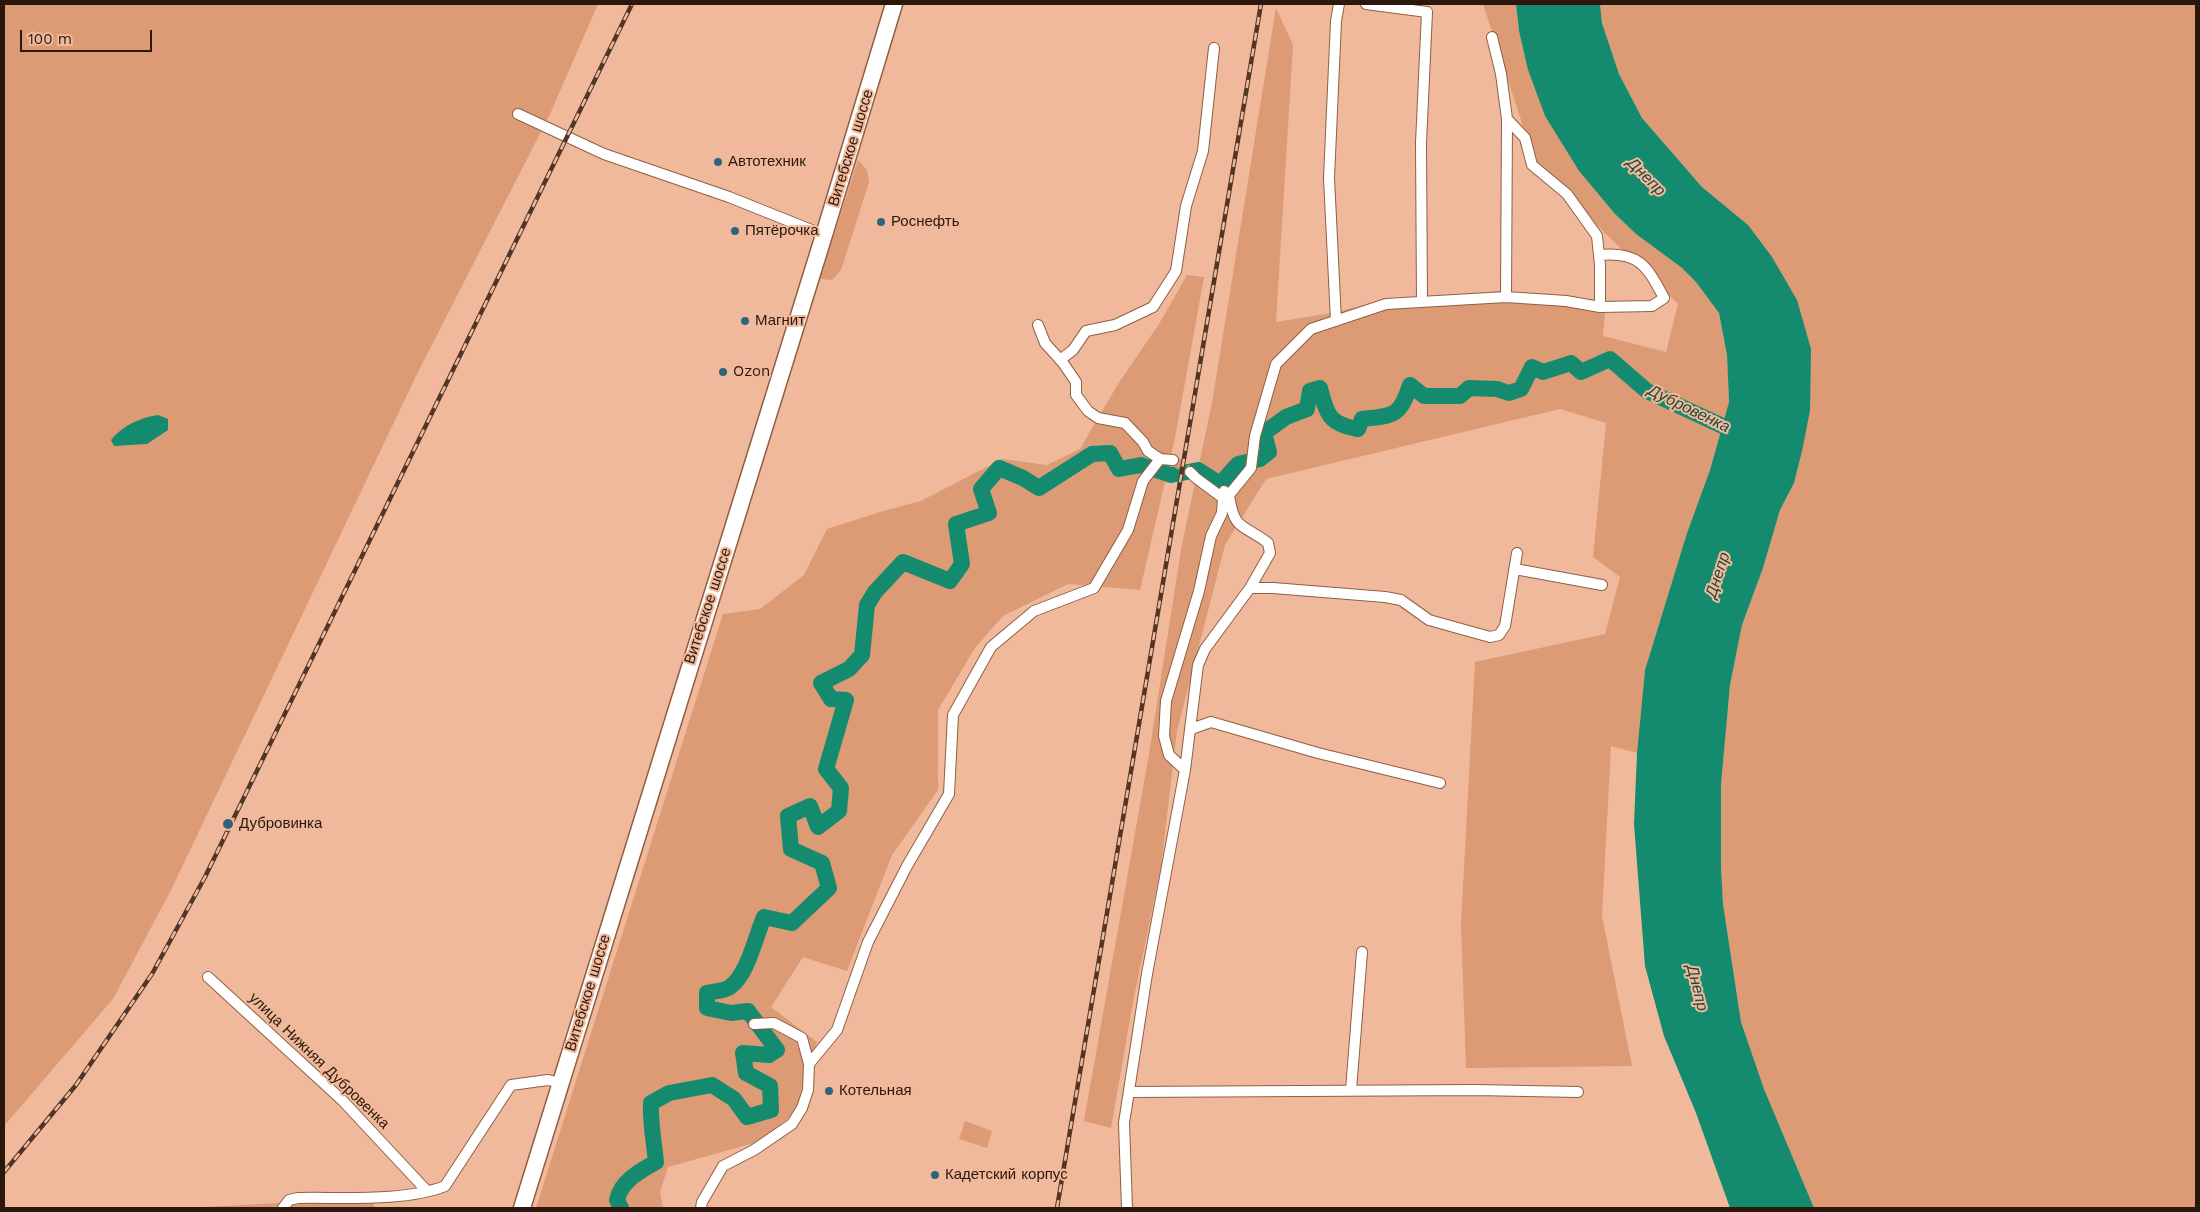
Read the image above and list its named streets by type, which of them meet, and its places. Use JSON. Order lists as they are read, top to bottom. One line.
{"streets":{"main road":["Витебское шоссе"],"street":["улица Нижняя Дубровенка"]},"water":["Днепр","Дубровенка"],"places":["Автотехник","Роснефть","Пятёрочка","Магнит","Ozon","Дубровинка","Котельная","Кадетский корпус"],"scale_bar":"100 m"}
